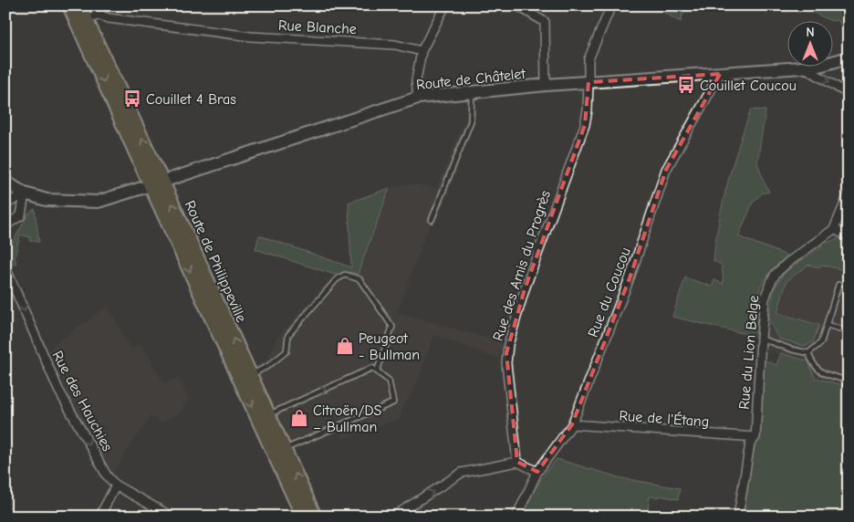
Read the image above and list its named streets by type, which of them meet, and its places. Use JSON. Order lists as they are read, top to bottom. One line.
{"streets":{"main road":["Route de Châtelet","Route de Philippeville"],"street":["Rue Blanche","Rue des Amis du Progrès","Rue du Coucou","Rue du Lion Belge","Rue des Hauchies","Rue de l'Étang"]},"crossings":[["Route de Châtelet","Route de Philippeville"],["Route de Châtelet","Rue des Amis du Progrès"],["Route de Châtelet","Rue du Coucou"],["Rue du Coucou","Rue de l'Étang"],["Rue du Lion Belge","Rue de l'Étang"]],"one_way":["Rue des Hauchies"],"places":{"bus stop":["Couillet Coucou","Couillet 4 Bras"],"shop":["Peugeot - Bullman","Citroën/DS – Bullman"]},"north":"top"}
